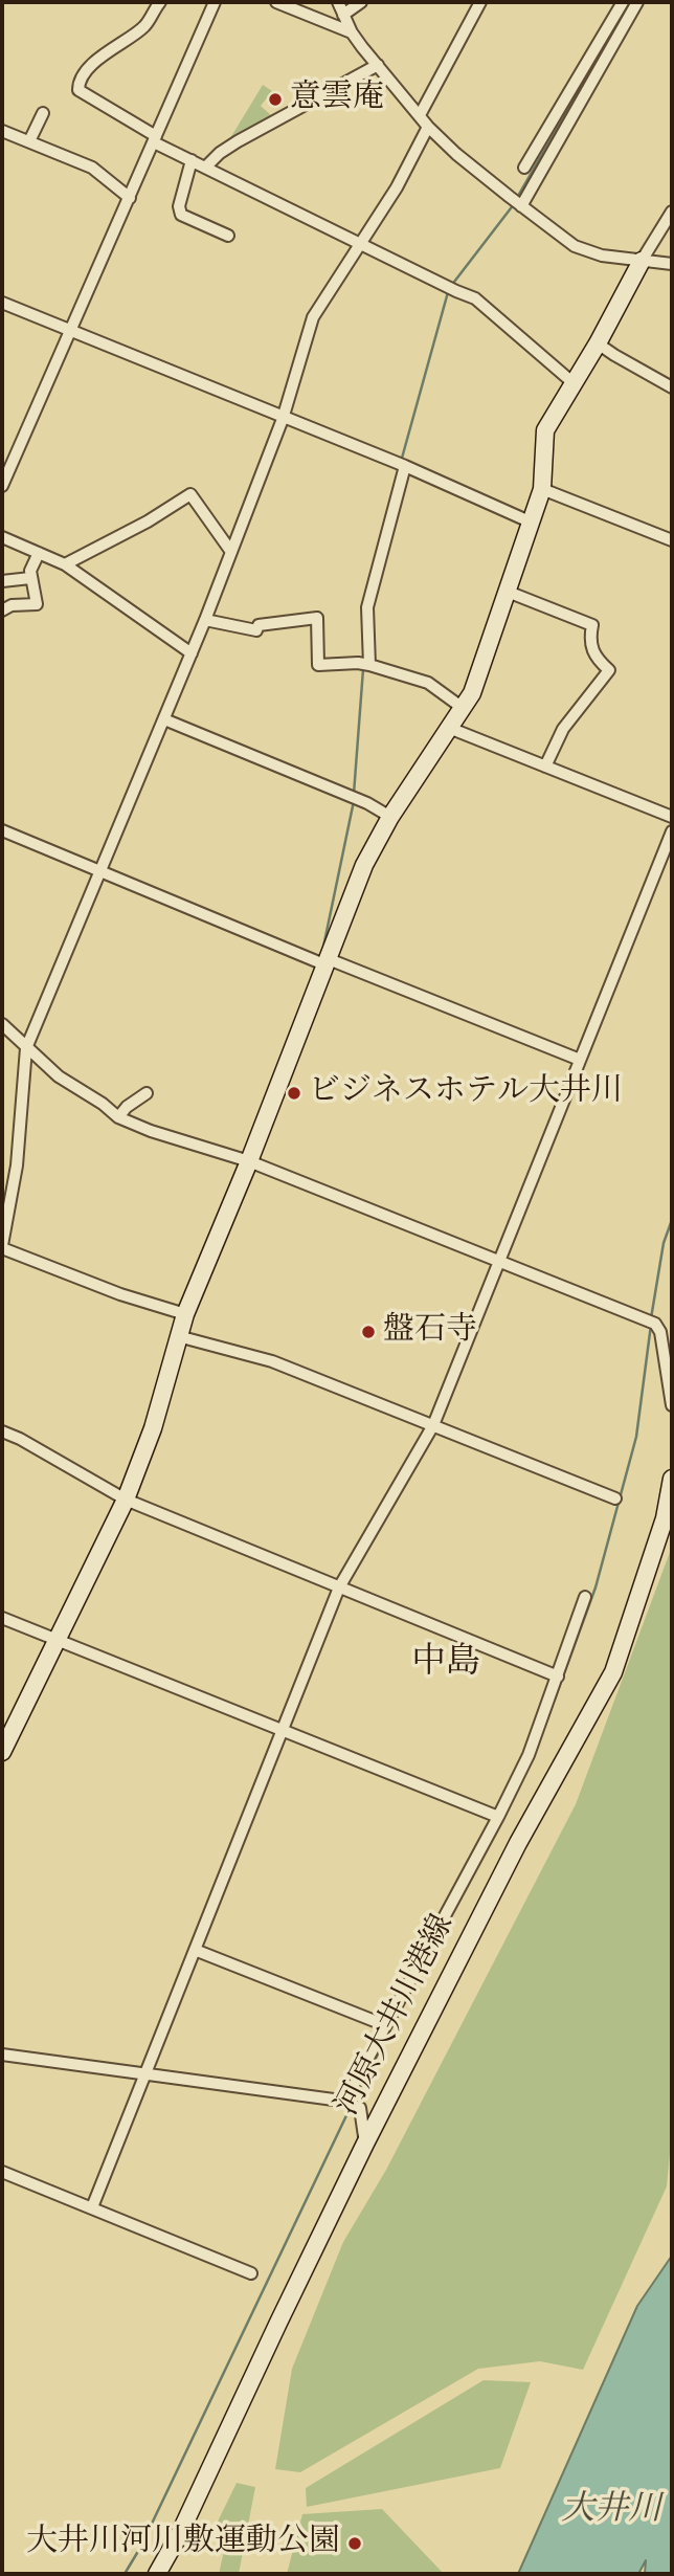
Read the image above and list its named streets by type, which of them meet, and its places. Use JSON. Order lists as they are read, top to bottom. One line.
{"streets":{"street":["河原大井川港線"]},"districts":["中島"],"water":["大井川"],"places":["意雲庵","ビジネスホテル大井川","盤石寺","大井川河川敷運動公園"]}
